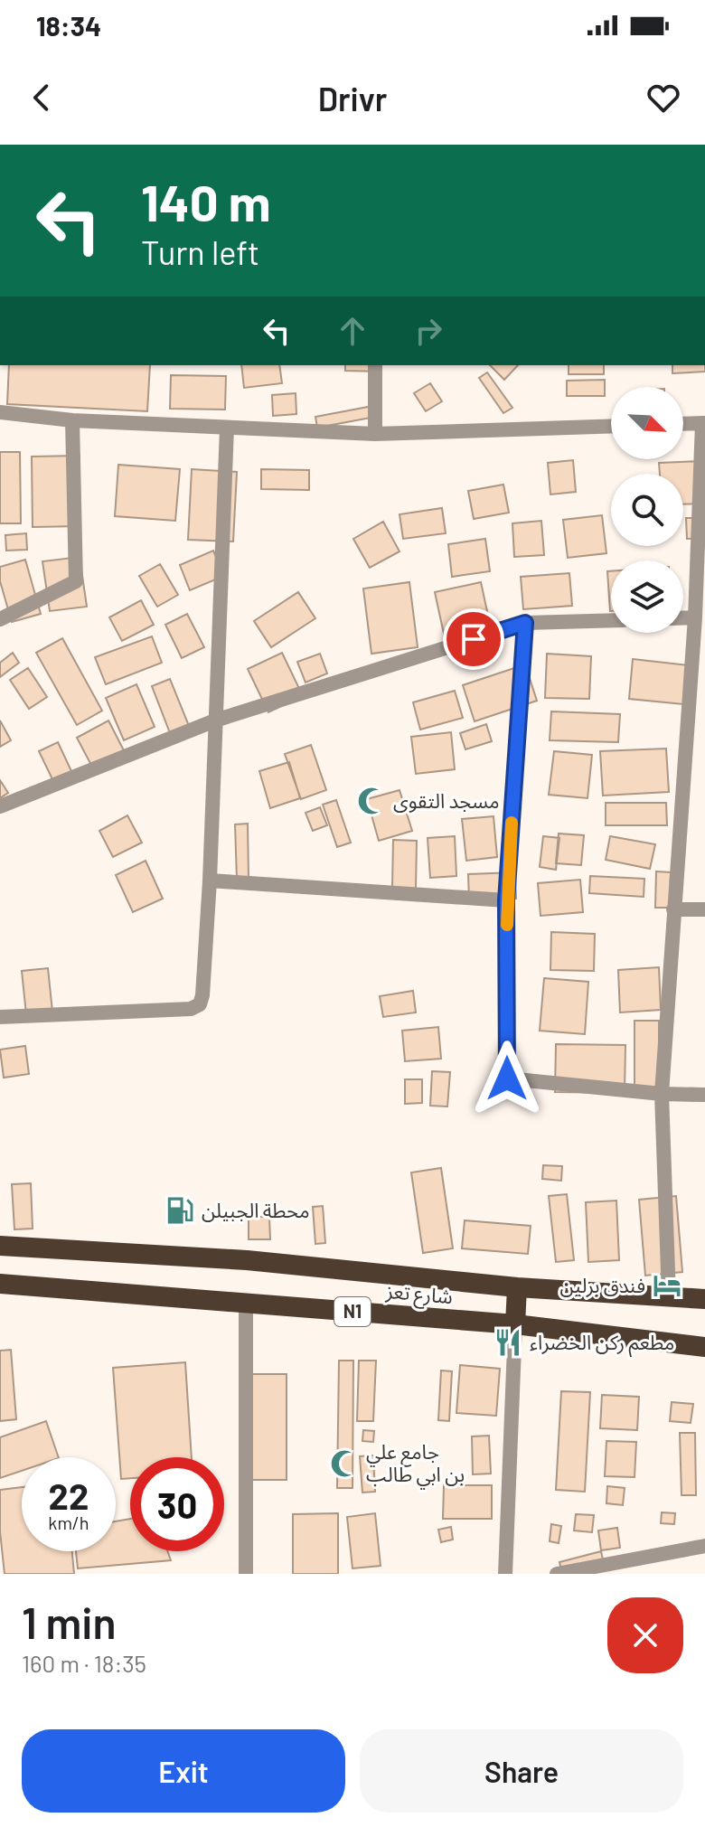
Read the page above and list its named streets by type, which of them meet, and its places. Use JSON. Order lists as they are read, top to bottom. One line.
{"streets":{"highway":["شارع تعز","N1"]},"places":{"mosque":["مسجد التقوى","جامع علي بن ابي طالب"],"fuel station":["محطة الجبيلن"],"hotel":["فندق برلين"],"restaurant":["مطعم ركن الخضراء"]},"north":"bottom right","page":{"status":"18:34","header":"Drivr","turn":["140 m","Turn left"],"speed":"22 km/h","limit":"30","heading":["1 min","160 m · 18:35"],"buttons":["Exit","Share"]}}
